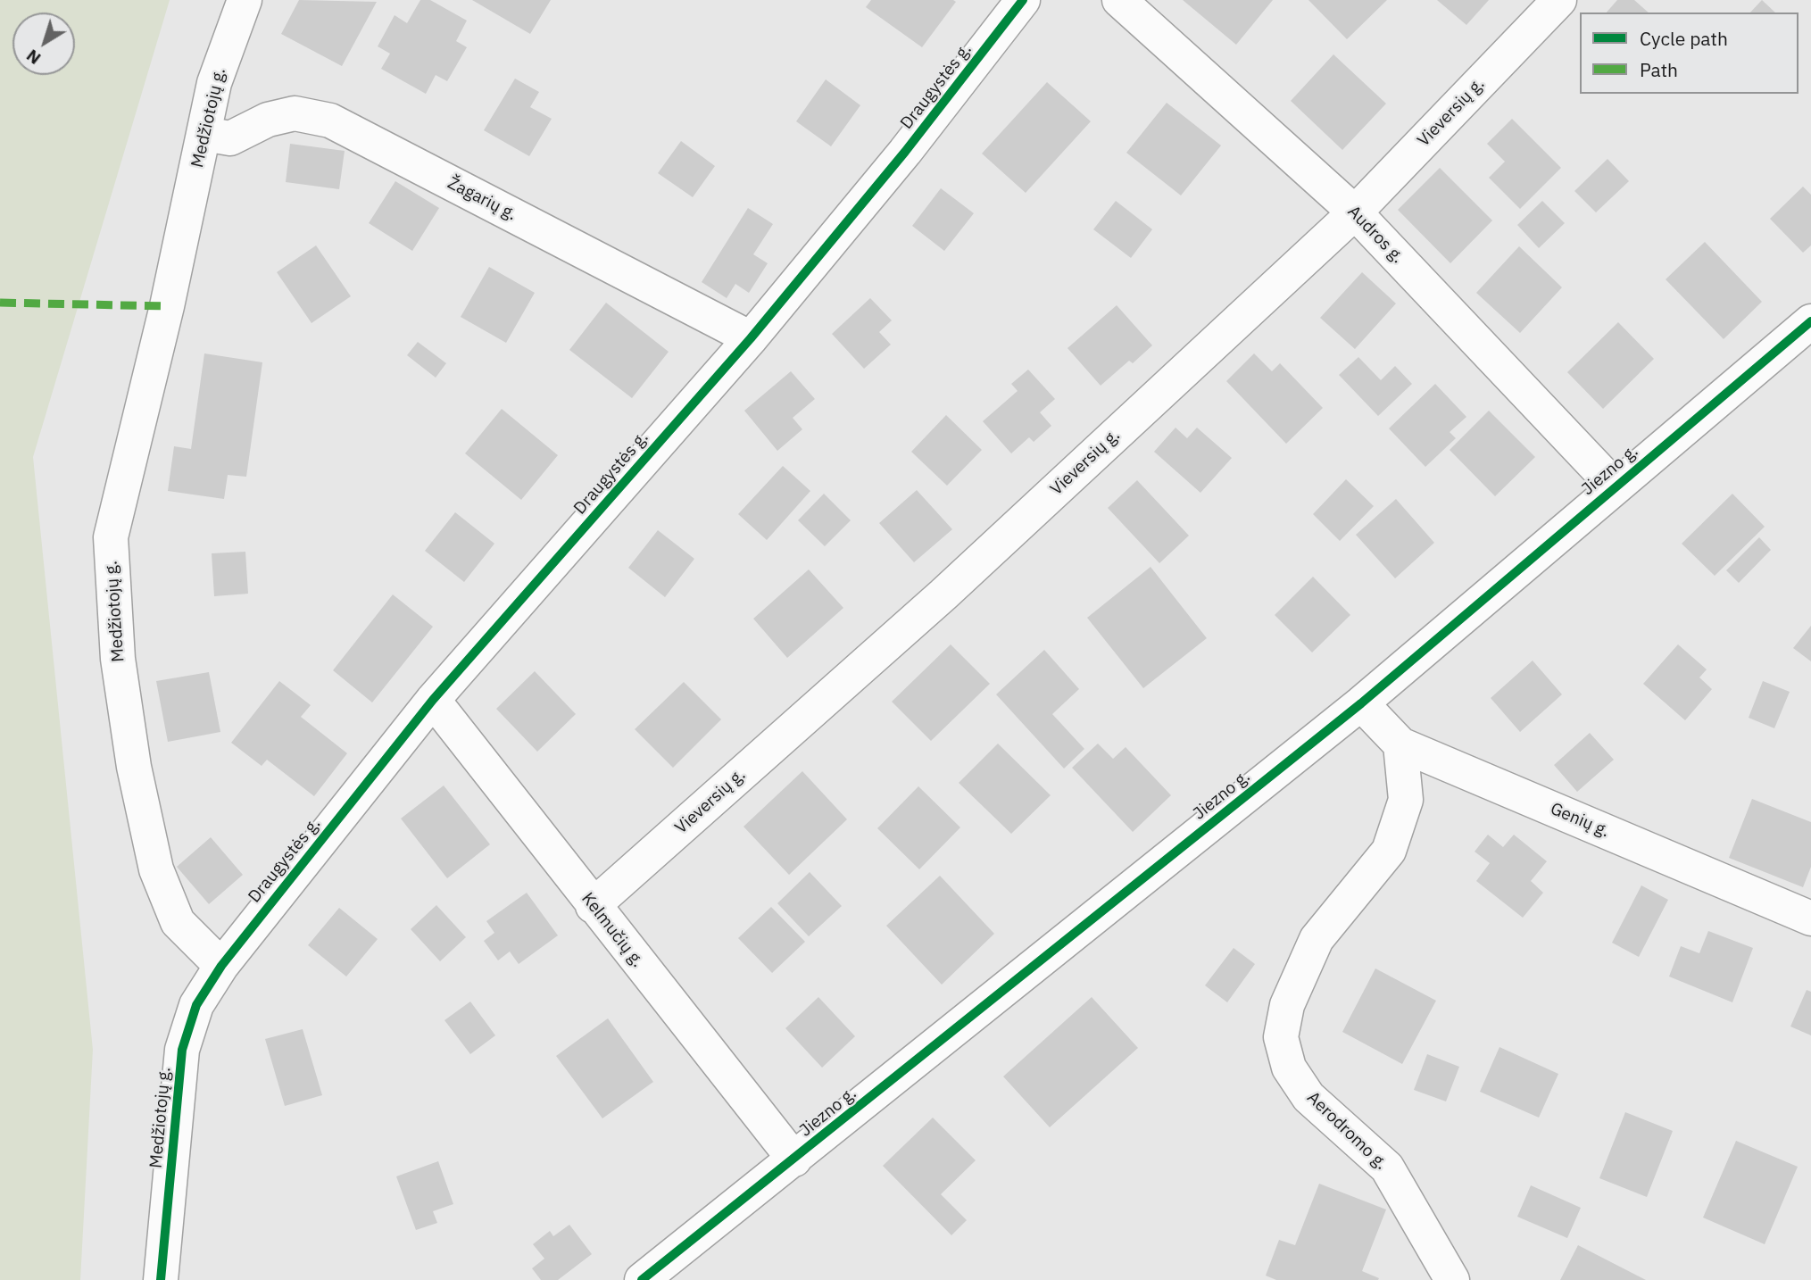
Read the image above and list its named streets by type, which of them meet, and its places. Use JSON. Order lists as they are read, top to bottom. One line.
{"streets":{"street":["Draugystės g.","Vieversių g.","Medžiotojų g.","Žagarių g.","Audros g.","Jiezno g.","Genių g.","Kelmučių g.","Aerodromo g."]},"crossings":[["Draugystės g.","Medžiotojų g."],["Draugystės g.","Žagarių g."],["Draugystės g.","Kelmučių g."],["Vieversių g.","Audros g."],["Vieversių g.","Kelmučių g."],["Medžiotojų g.","Žagarių g."],["Audros g.","Jiezno g."],["Jiezno g.","Genių g."],["Jiezno g.","Kelmučių g."],["Genių g.","Aerodromo g."]],"legend":["Cycle path","Path"],"north":"bottom left"}
